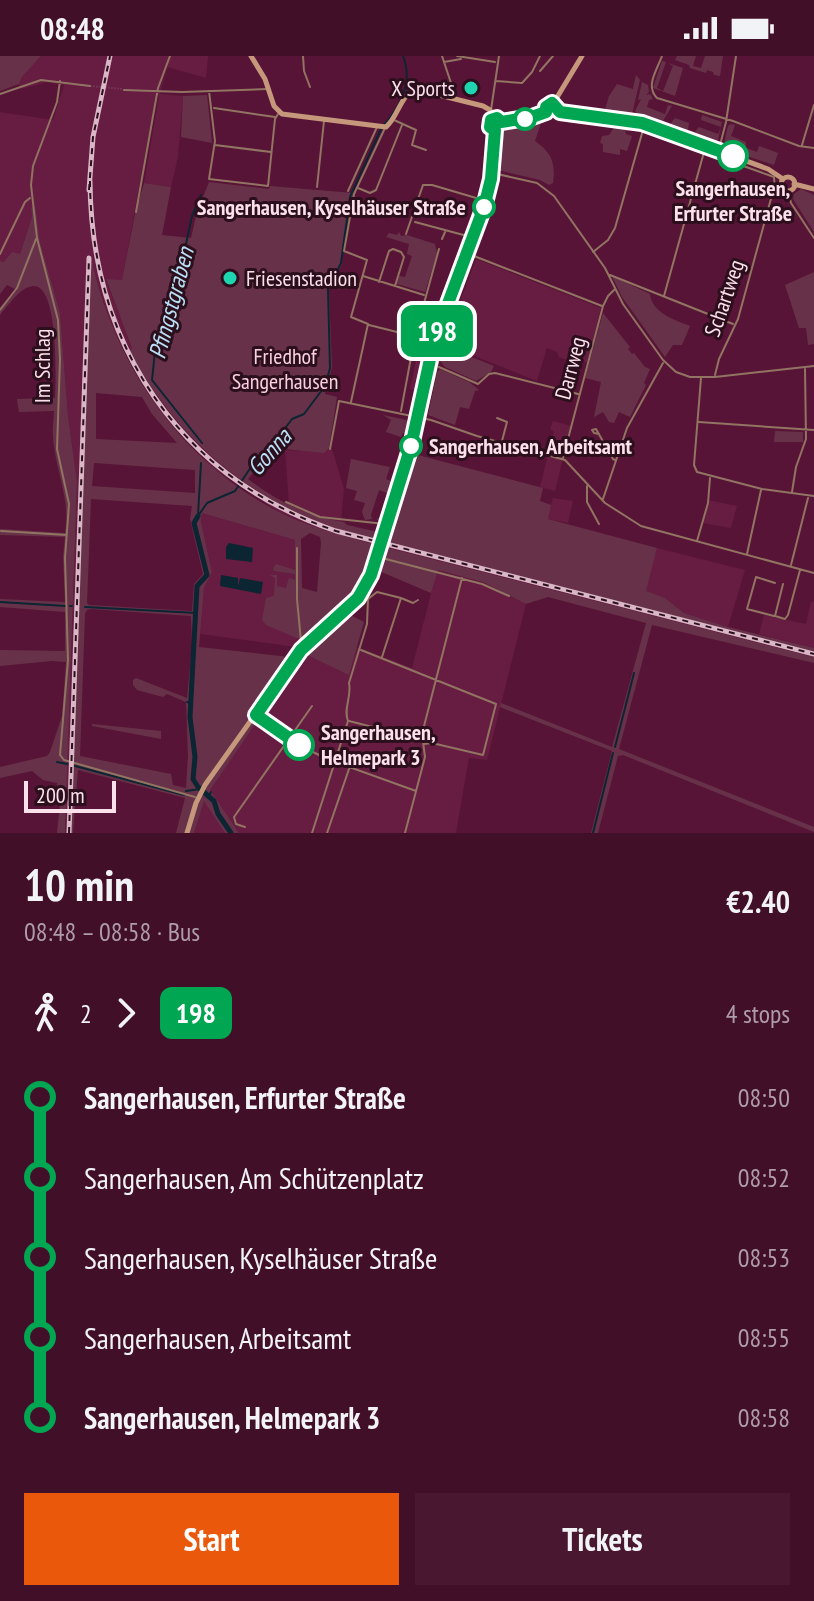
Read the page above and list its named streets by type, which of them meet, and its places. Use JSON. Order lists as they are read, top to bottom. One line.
{"streets":{"street":["Schartweg","Im Schlag","Darrweg"]},"water":["Pfingstgraben","Gonna"],"parks":["Friedhof Sangerhausen"],"places":["X Sports","Sangerhausen, Erfurter Straße","Sangerhausen, Kyselhäuser Straße","Friesenstadion","Sangerhausen, Arbeitsamt","Sangerhausen, Helmepark 3"],"lines":["bus line 198"],"scale_bar":"200 m","page":{"status":"08:48","on_map":"198","scale":"200 m","heading":["10 min","08:48 – 08:58 · Bus","€2.40"],"legs":["2","198","4 stops"],"list":[{"name":"Sangerhausen, Erfurter Straße","value":"08:50"},{"name":"Sangerhausen, Am Schützenplatz","value":"08:52"},{"name":"Sangerhausen, Kyselhäuser Straße","value":"08:53"},{"name":"Sangerhausen, Arbeitsamt","value":"08:55"},{"name":"Sangerhausen, Helmepark 3","value":"08:58"}],"buttons":["Start","Tickets"]}}
